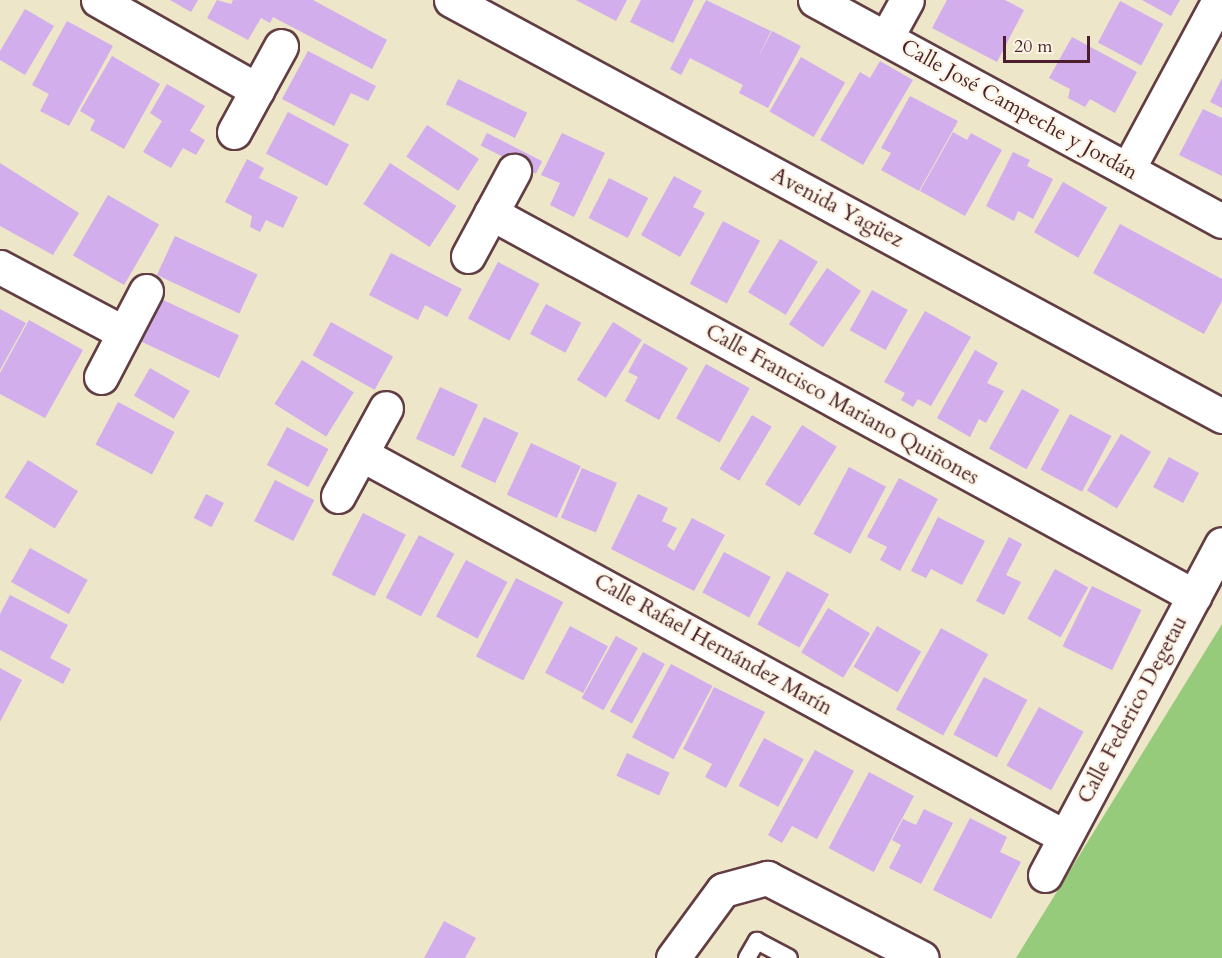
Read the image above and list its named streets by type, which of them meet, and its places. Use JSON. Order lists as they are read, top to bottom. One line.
{"streets":{"street":["Calle José Campeche y Jordán","Avenida Yagüez","Calle Francisco Mariano Quiñones","Calle Rafael Hernández Marín","Calle Federico Degetau"]},"crossings":[["Calle Francisco Mariano Quiñones","Calle Federico Degetau"],["Calle Rafael Hernández Marín","Calle Federico Degetau"]],"scale_bar":"20 m"}
